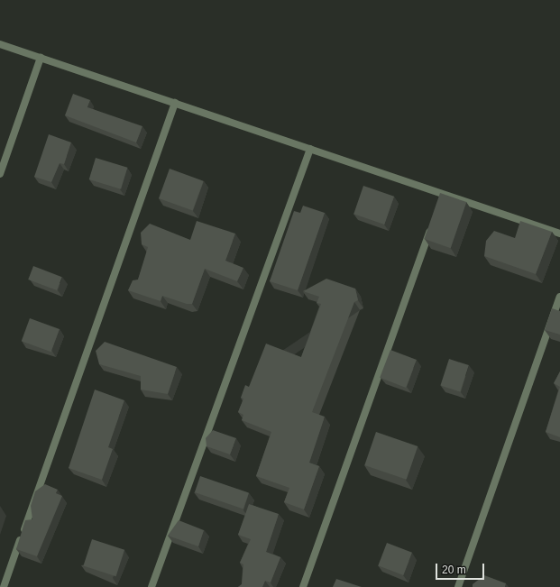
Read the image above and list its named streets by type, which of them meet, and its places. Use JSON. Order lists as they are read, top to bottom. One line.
{"scale_bar":"20 m"}
